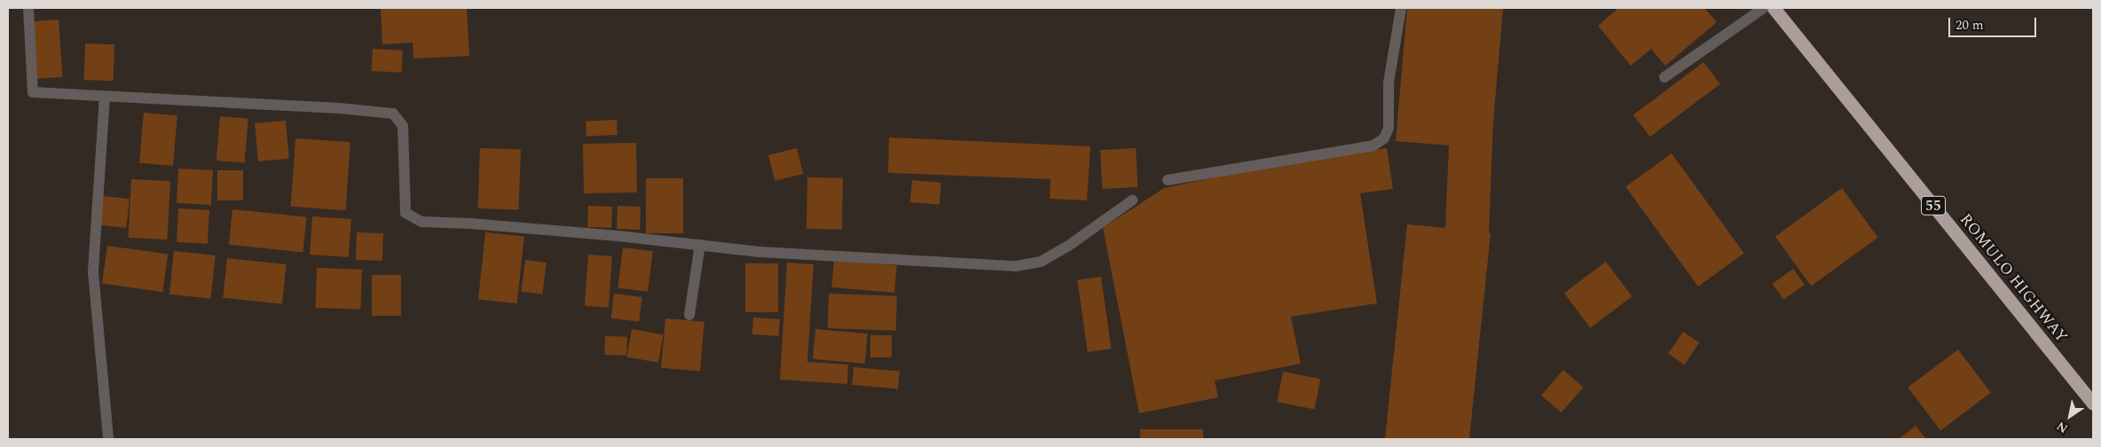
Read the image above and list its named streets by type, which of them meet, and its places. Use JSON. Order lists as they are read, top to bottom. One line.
{"streets":{"highway":["55","ROMULO HIGHWAY"]},"scale_bar":"20 m","north":"bottom left"}
